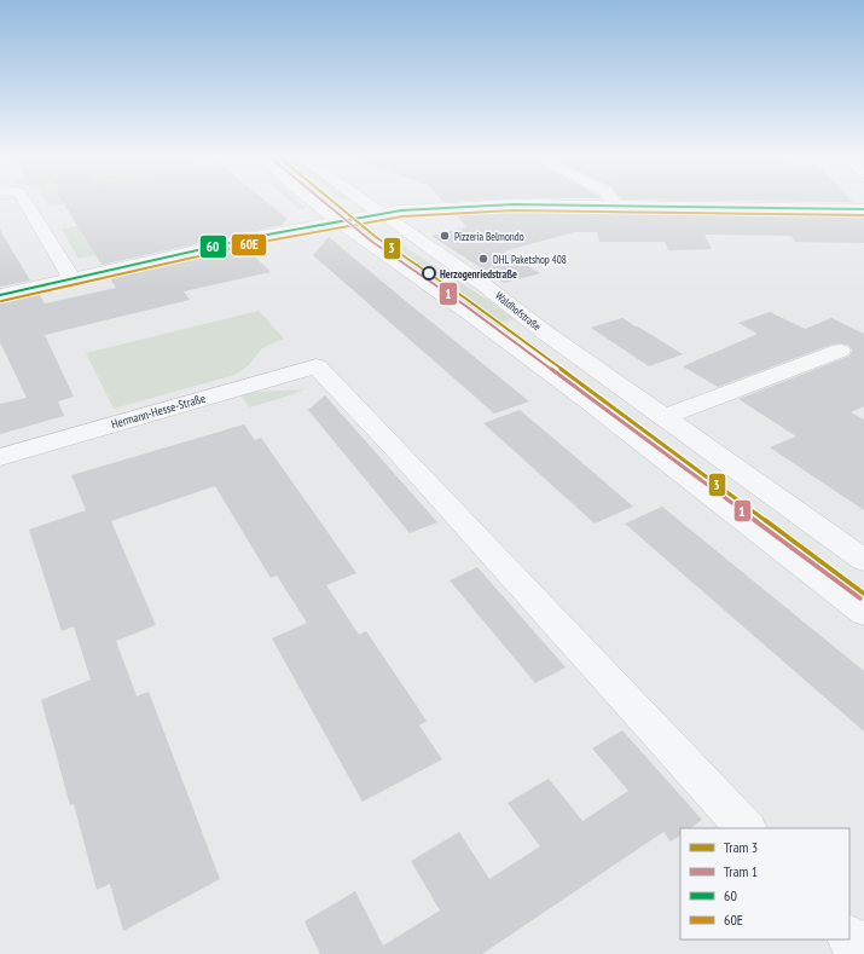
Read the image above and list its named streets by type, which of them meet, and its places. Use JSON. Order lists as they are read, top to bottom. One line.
{"streets":{"street":["Waldhofstraße","Hermann-Hesse-Straße"]},"places":["Pizzeria Belmondo","DHL Paketshop 408","Herzogenriedstraße"],"lines":["tram line 3","tram line 1","transit line 60","transit line 60E"],"legend":["Tram 3","Tram 1","60","60E"]}
